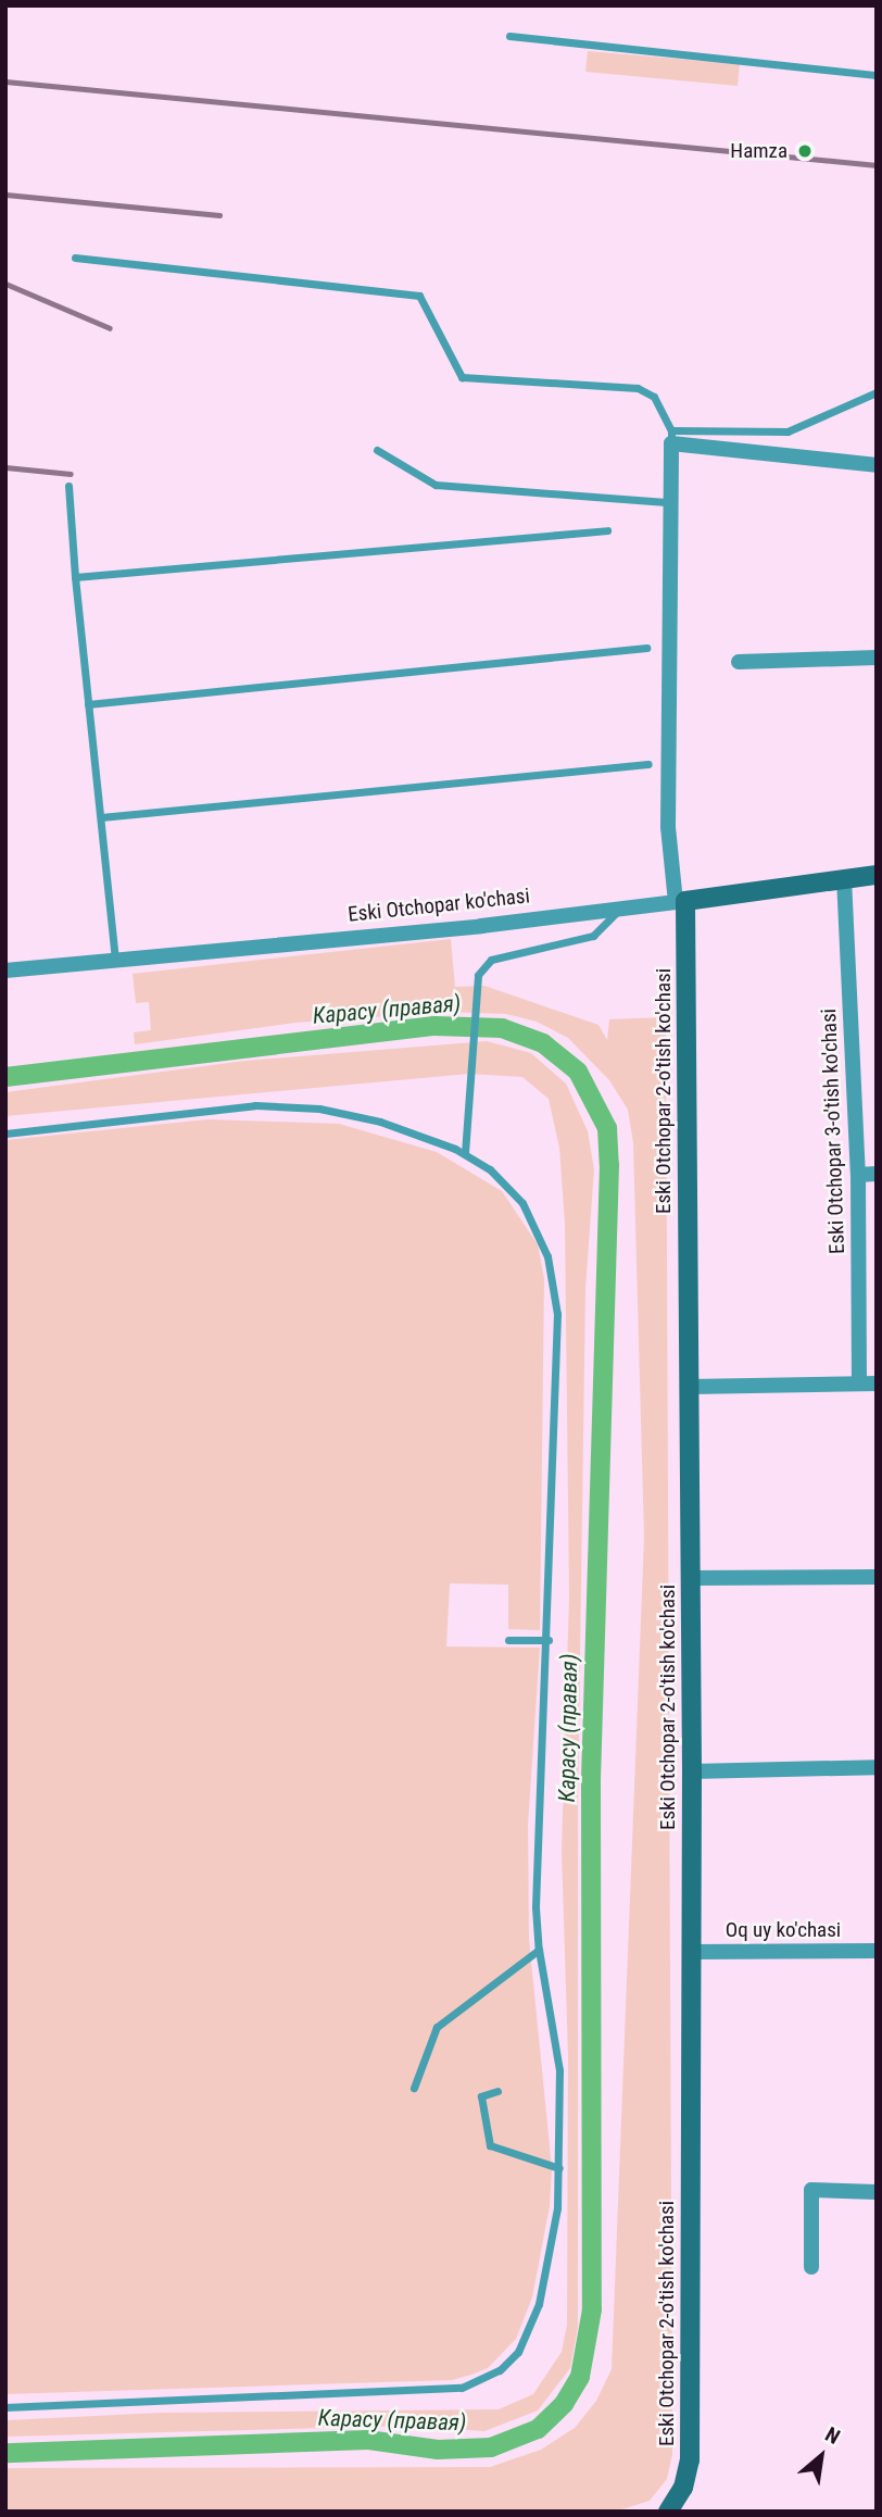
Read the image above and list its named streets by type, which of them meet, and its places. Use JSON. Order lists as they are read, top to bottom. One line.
{"streets":{"street":["Eski Otchopar ko'chasi","Eski Otchopar 2-o'tish ko'chasi","Eski Otchopar 3-o'tish ko'chasi","Oq uy ko'chasi"]},"crossings":[["Eski Otchopar ko'chasi","Eski Otchopar 2-o'tish ko'chasi"],["Eski Otchopar ko'chasi","Eski Otchopar 3-o'tish ko'chasi"],["Eski Otchopar 2-o'tish ko'chasi","Oq uy ko'chasi"]],"water":["Карасу (правая)"],"places":["Hamza"],"north":"top right"}
